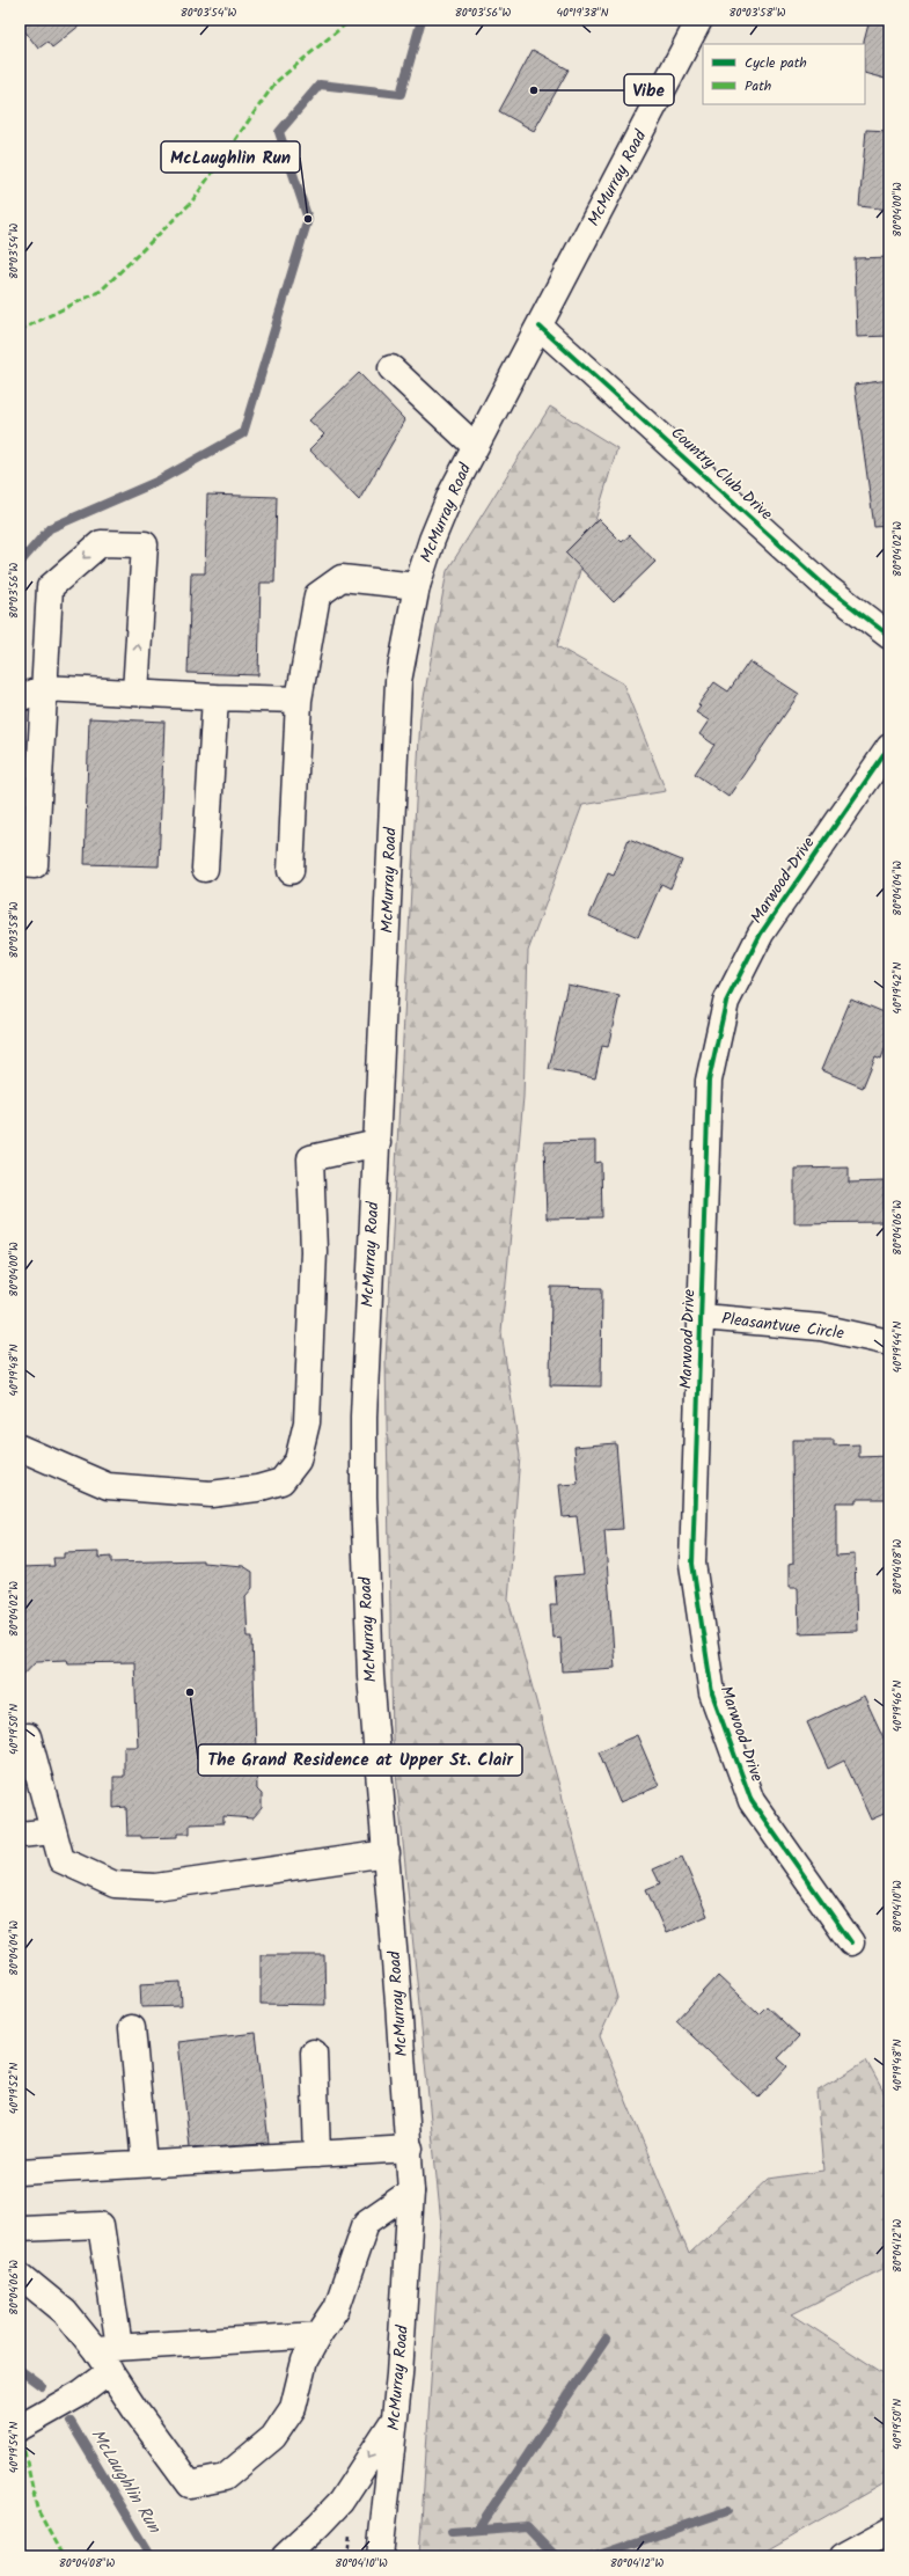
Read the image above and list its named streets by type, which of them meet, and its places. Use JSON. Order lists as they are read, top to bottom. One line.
{"streets":{"main road":["McMurray Road","Country Club Drive","Marwood Drive","Pleasantvue Circle"]},"crossings":[["McMurray Road","Country Club Drive"],["Marwood Drive","Pleasantvue Circle"]],"water":["McLaughlin Run"],"places":["Vibe","McLaughlin Run","The Grand Residence at Upper St. Clair"],"legend":["Cycle path","Path"],"coordinates":["80°03'54\"W","80°03'56\"W","40°19'38\"N","80°03'58\"W","80°04'00\"W","80°04'02\"W","80°04'04\"W","40°19'42\"N","80°04'06\"W","40°19'44\"N","40°19'48\"N","80°04'08\"W","40°19'46\"N","40°19'50\"N","80°04'10\"W","40°19'52\"N","80°04'12\"W","40°19'54\"N"]}
